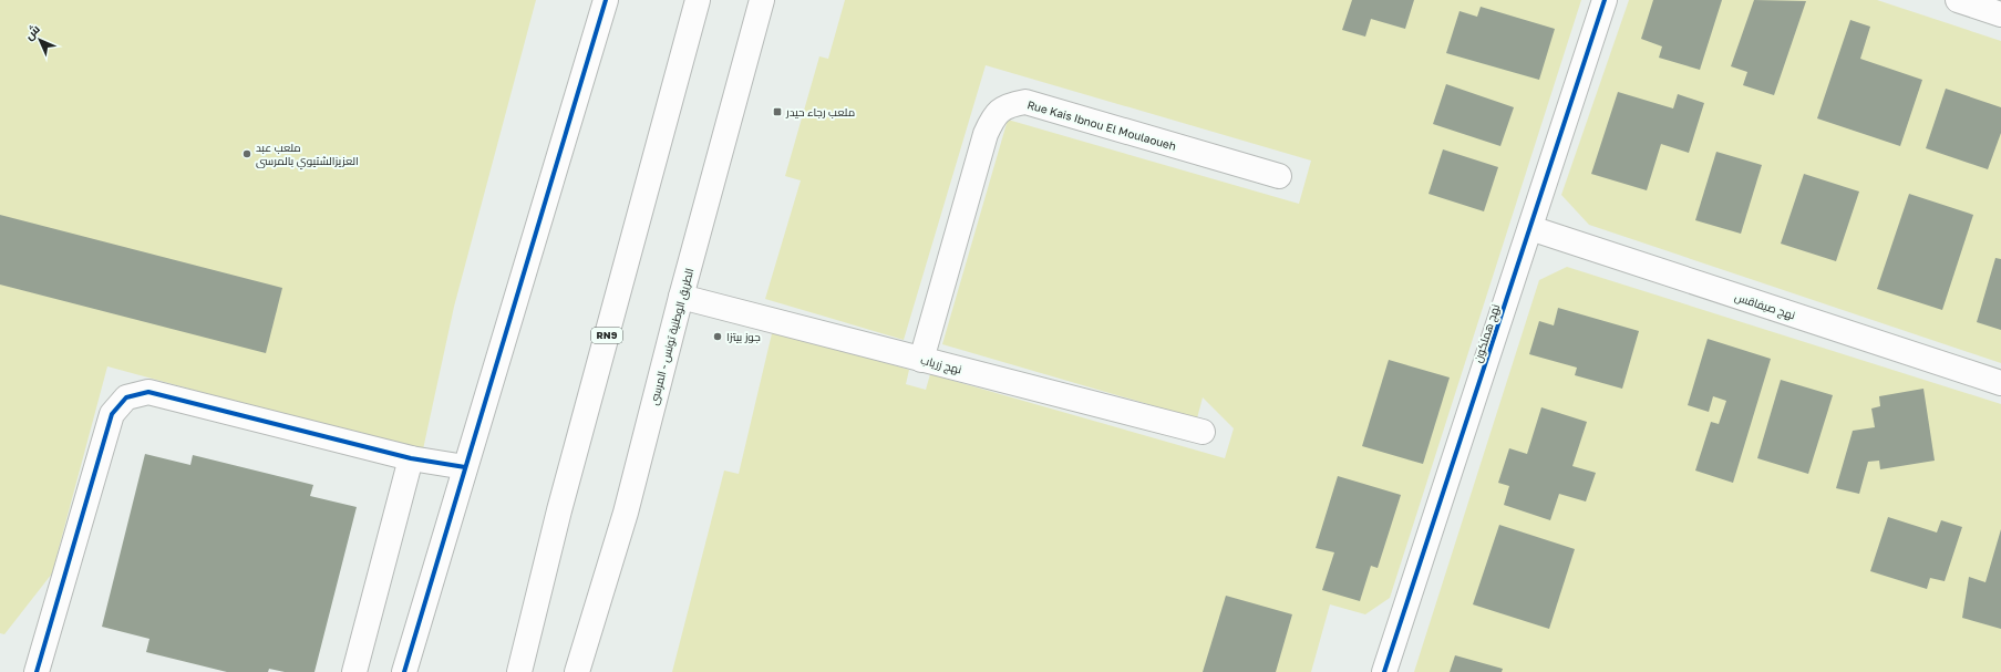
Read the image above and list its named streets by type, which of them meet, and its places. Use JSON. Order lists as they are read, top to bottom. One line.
{"streets":{"main road":["Rue Kais Ibnou El Moulaoueh","نهج صيفاقس","نهج هملكون","RN9","الطريق الوطنية تونس - المرسى","نهج زرياب"]},"crossings":[["Rue Kais Ibnou El Moulaoueh","نهج زرياب"],["نهج صيفاقس","نهج هملكون"],["الطريق الوطنية تونس - المرسى","نهج زرياب"]],"places":{"transit":["ملعب رجاء حيدر"],"other":["ملعب عبد العزيزالشتيوي بالمرسى","جوز بيتزا"]},"north":"top left"}
